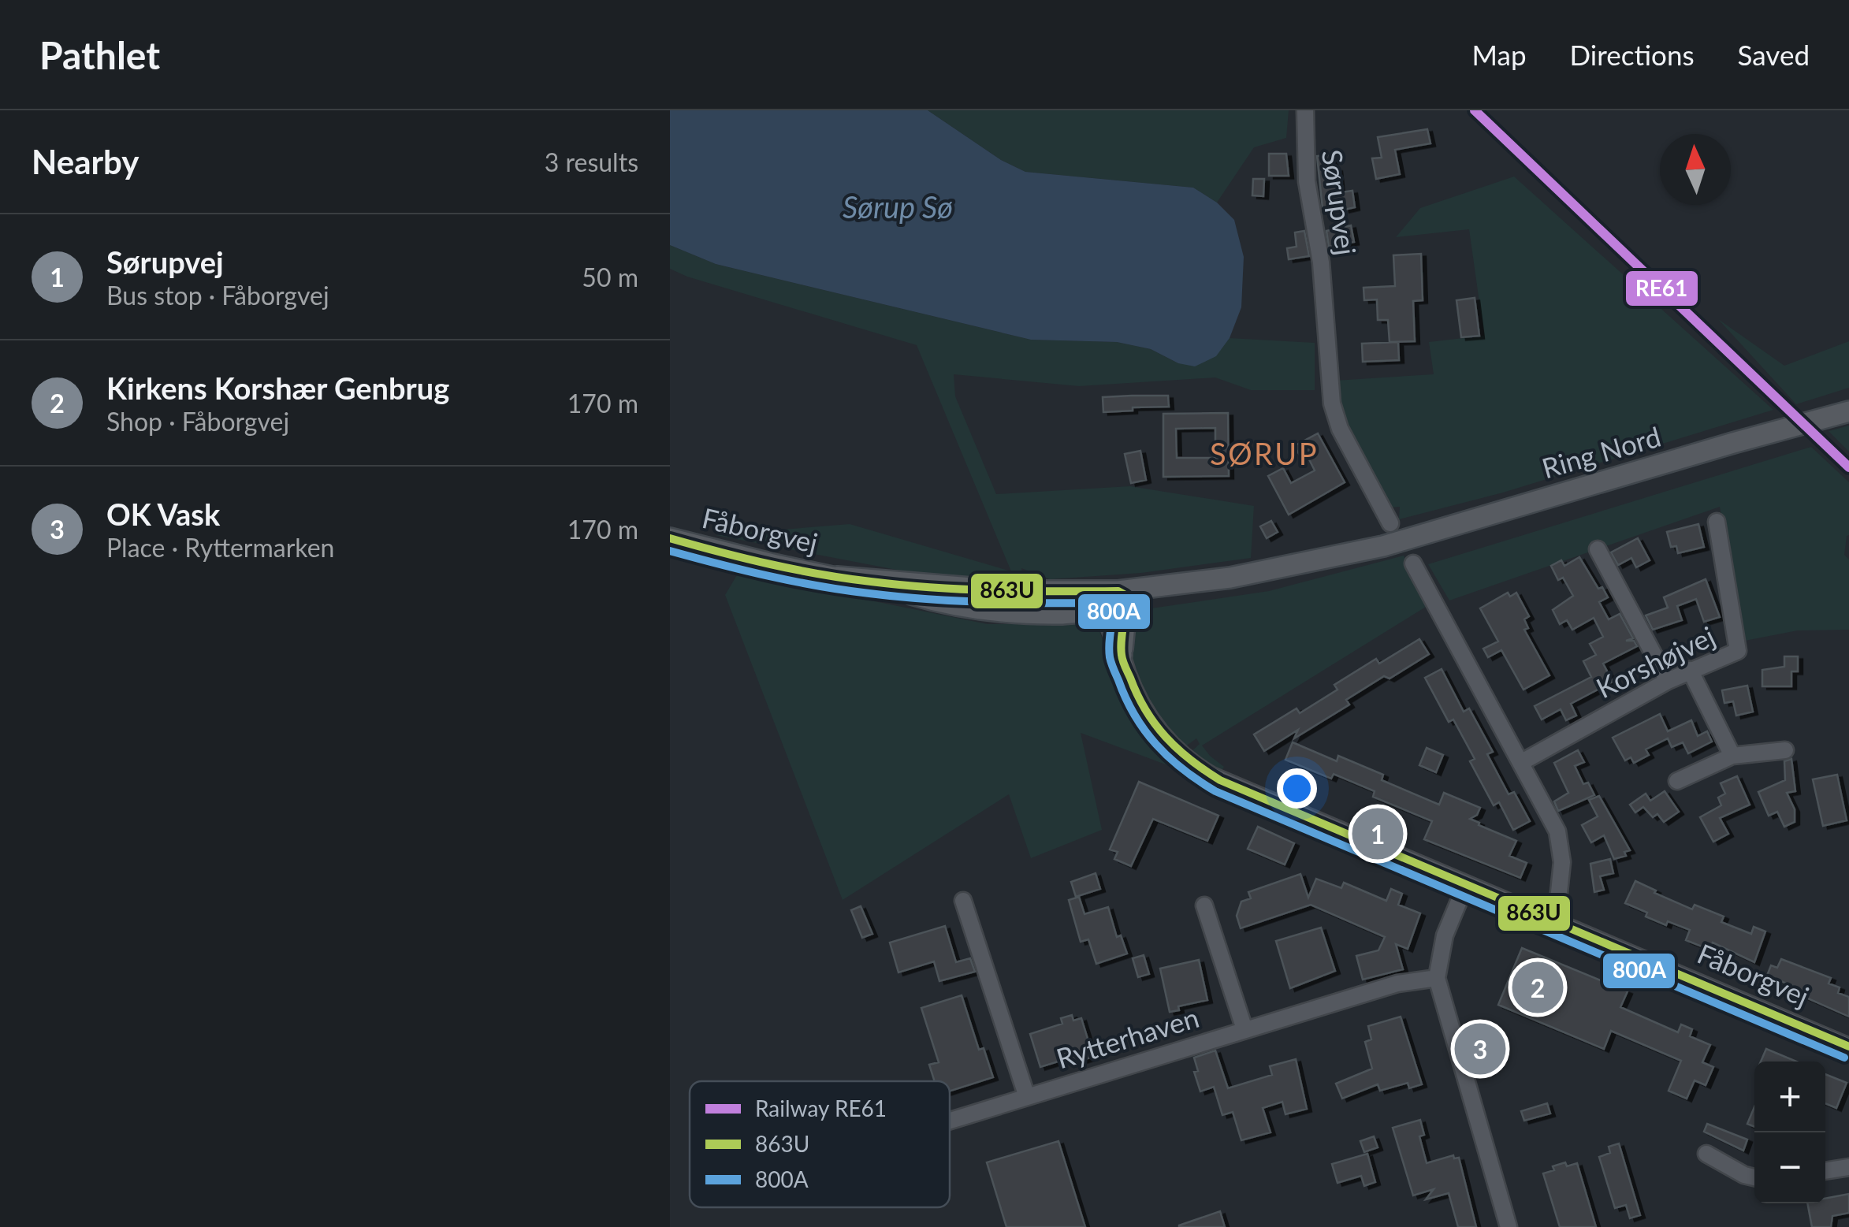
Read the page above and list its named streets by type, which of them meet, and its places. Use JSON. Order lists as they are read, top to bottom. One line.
{"streets":{"main road":["Ring Nord","Fåborgvej"],"street":["Sørupvej","Korshøjvej","Rytterhaven"]},"crossings":[["Ring Nord","Fåborgvej"]],"districts":["SØRUP"],"water":["Sørup Sø"],"lines":["rail line RE61","transit line 863U","transit line 800A"],"legend":["Railway RE61","863U","800A"],"north":"top","page":{"header":"Pathlet","nav":["Map","Directions","Saved"],"heading":["Nearby","3 results"],"list":[{"mark":"1","name":"Sørupvej","note":"Bus stop · Fåborgvej","value":"50 m"},{"mark":"2","name":"Kirkens Korshær Genbrug","note":"Shop · Fåborgvej","value":"170 m"},{"mark":"3","name":"OK Vask","note":"Place · Ryttermarken","value":"170 m"}],"pins":["1","2","3"],"map_buttons":["+","−"]}}
